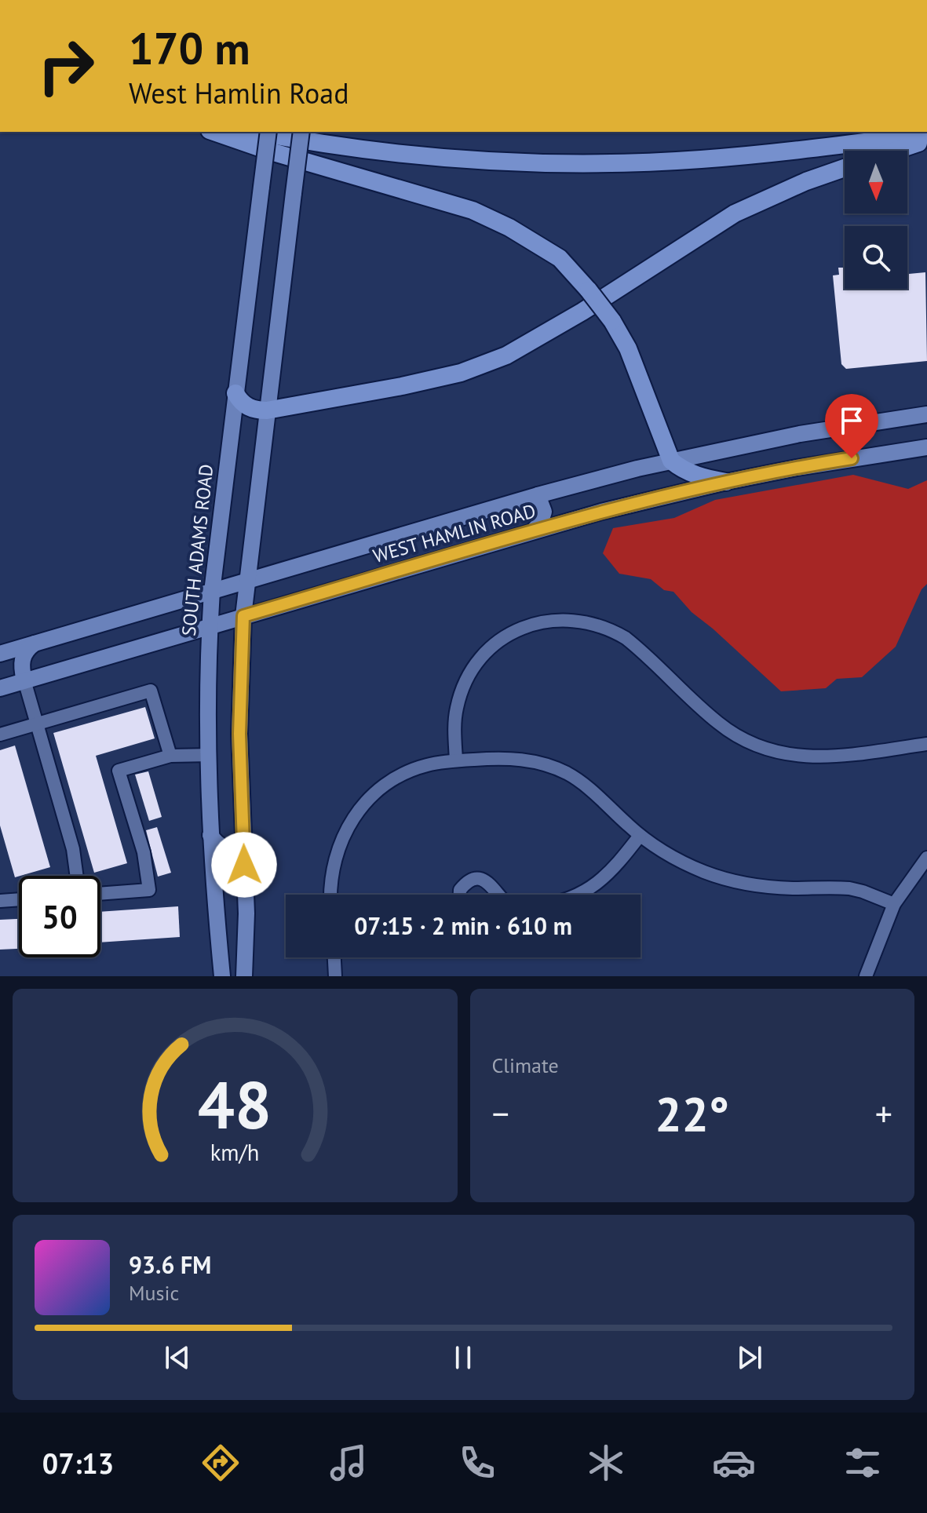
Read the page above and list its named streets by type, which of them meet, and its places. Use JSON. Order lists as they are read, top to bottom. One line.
{"streets":{"main road":["WEST HAMLIN ROAD","SOUTH ADAMS ROAD"]},"crossings":[["WEST HAMLIN ROAD","SOUTH ADAMS ROAD"]],"north":"bottom","page":{"turn":["170 m","West Hamlin Road"],"limit":"50","trip":"07:15 · 2 min · 610 m","tile":"Climate","heat":["−","22°","+"],"song":["93.6 FM","Music"],"tabs":"07:13","gauge":["48","km/h"]}}
